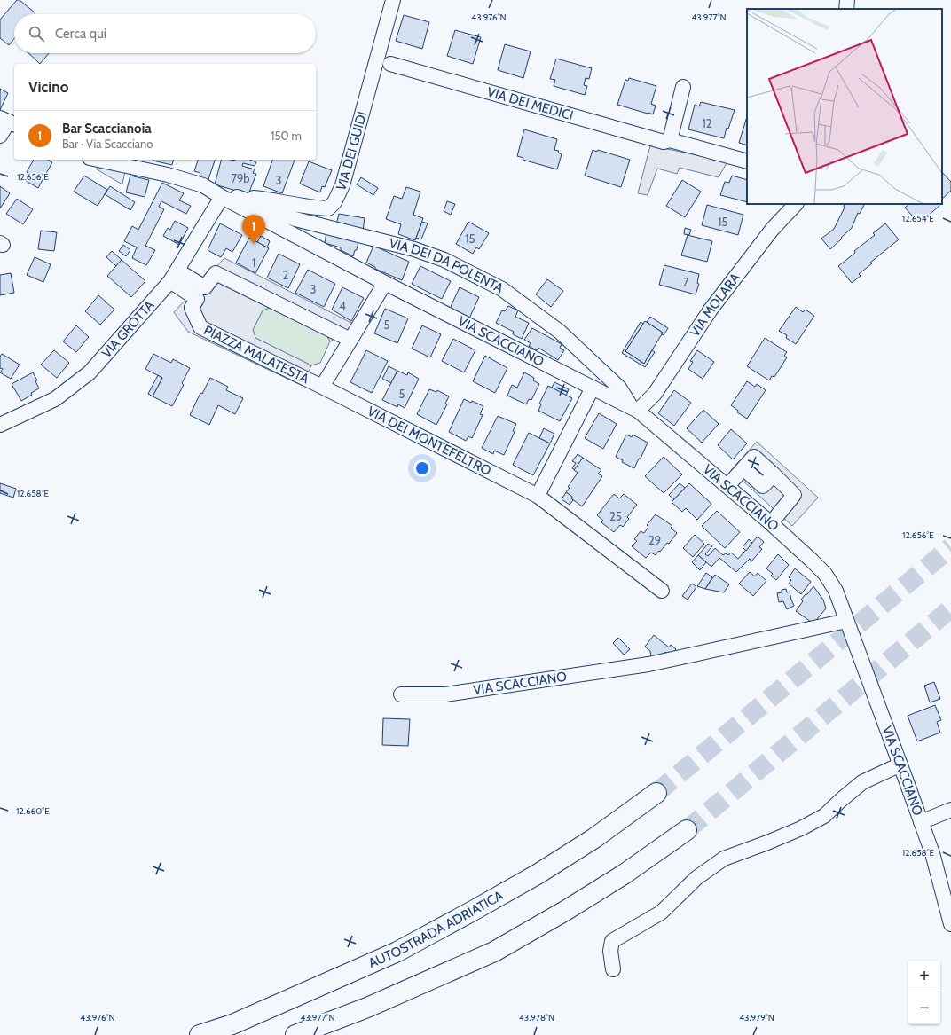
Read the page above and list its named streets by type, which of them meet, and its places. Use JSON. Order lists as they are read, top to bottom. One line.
{"streets":{"highway":["AUTOSTRADA ADRIATICA"],"street":["VIA DEI MEDICI","VIA DEI GUIDI","VIA DEI DA POLENTA","VIA MOLARA","VIA GROTTA","VIA SCACCIANO","PIAZZA MALATESTA","VIA DEI MONTEFELTRO"]},"crossings":[["VIA DEI GUIDI","VIA DEI DA POLENTA"],["VIA DEI GUIDI","VIA GROTTA"],["VIA DEI GUIDI","VIA SCACCIANO"],["VIA DEI DA POLENTA","VIA MOLARA"],["VIA DEI DA POLENTA","VIA GROTTA"],["VIA DEI DA POLENTA","VIA SCACCIANO"],["VIA MOLARA","VIA SCACCIANO"],["VIA GROTTA","VIA SCACCIANO"],["VIA GROTTA","PIAZZA MALATESTA"],["VIA SCACCIANO","PIAZZA MALATESTA"],["PIAZZA MALATESTA","VIA DEI MONTEFELTRO"]],"house_numbers":["12","79b","3","15","15","1","2","7","3","4","5","5","25","29"],"page":{"search":"Cerca qui","heading":"Vicino","list":[{"mark":"1","name":"Bar Scaccianoia","note":"Bar · Via Scacciano","value":"150 m"}],"pins":"1","map_buttons":["+","−"]},"coordinates":["43.976°N","43.977°N","12.656°E","12.654°E","12.658°E","12.660°E","43.978°N","43.979°N"]}
